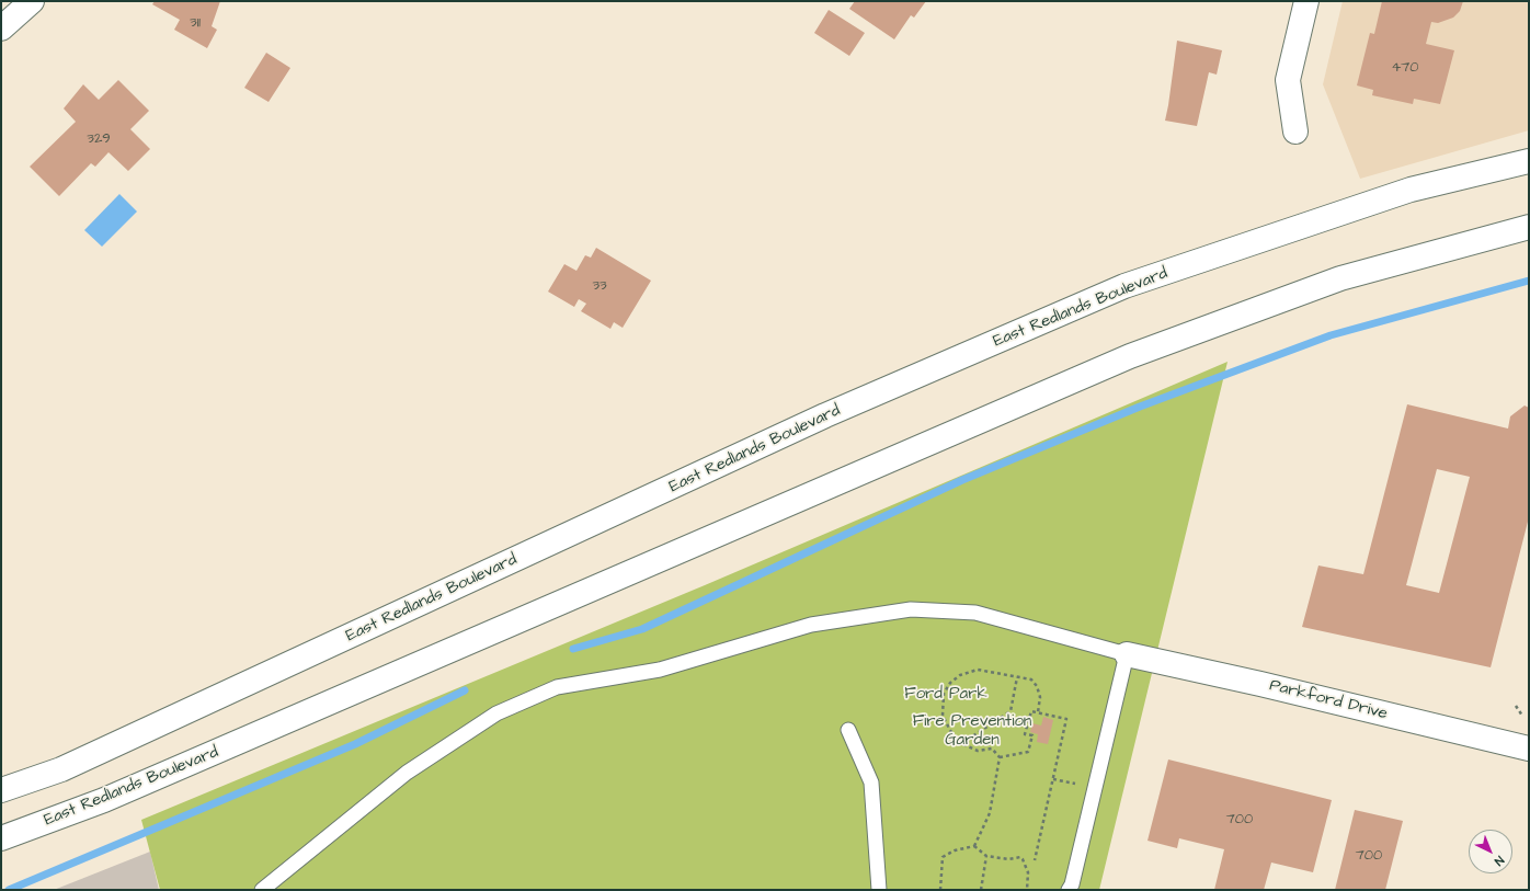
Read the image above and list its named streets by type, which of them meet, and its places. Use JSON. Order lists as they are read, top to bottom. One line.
{"streets":{"main road":["East Redlands Boulevard","Parkford Drive"]},"parks":["Ford Park","Fire Prevention Garden"],"house_numbers":["311","470","329","33","700","700"],"north":"bottom right"}
